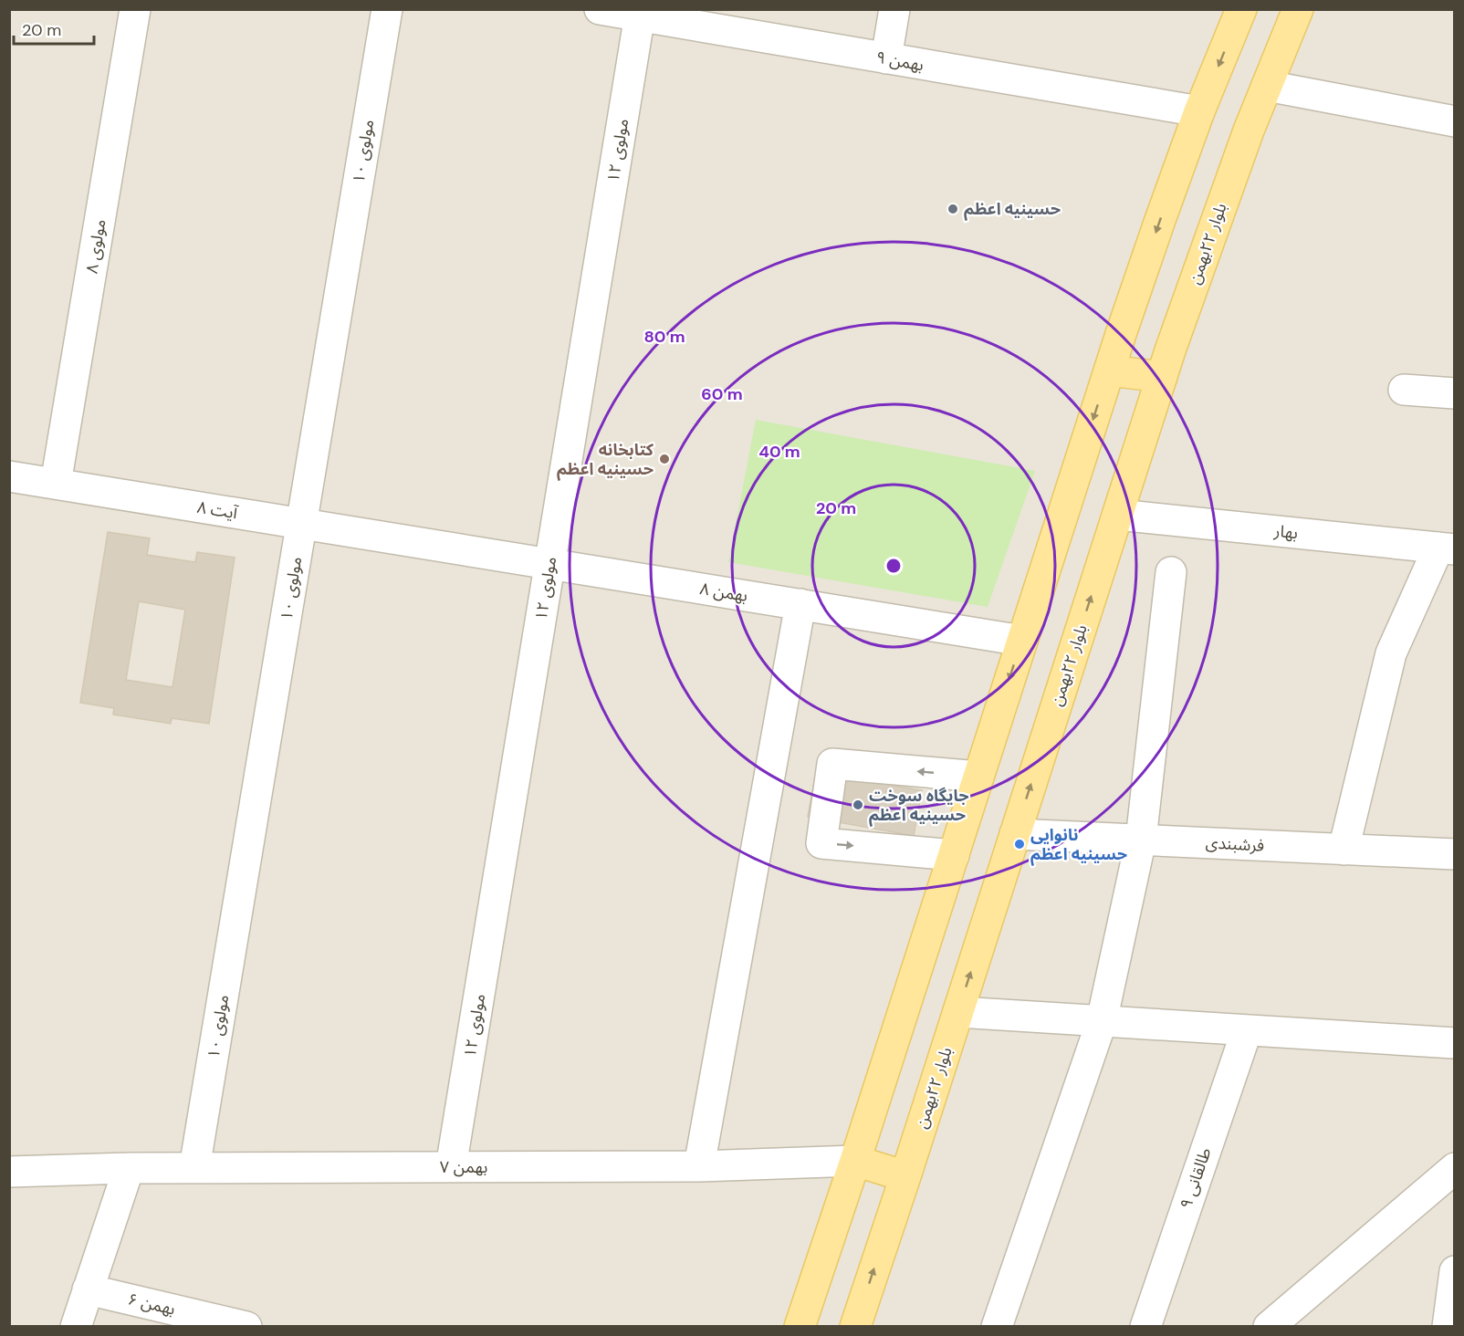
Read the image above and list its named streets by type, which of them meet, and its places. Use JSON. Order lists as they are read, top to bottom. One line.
{"streets":{"main road":["بلوار ۲۲بهمن"],"street":["بهمن ۹","مولوی ۱۲","مولوی ۱۰","مولوی ۸","آیت ۸","بهار","بهمن ۸","فرشبندی","بهمن ۷","طالقانی ۹","بهمن ۶"]},"crossings":[["بهمن ۹","مولوی ۱۲"],["مولوی ۱۲","بهمن ۸"],["مولوی ۱۲","بهمن ۷"],["مولوی ۱۰","آیت ۸"],["مولوی ۱۰","بهمن ۷"],["بلوار ۲۲بهمن","بهار"],["بلوار ۲۲بهمن","فرشبندی"],["مولوی ۸","آیت ۸"],["آیت ۸","بهمن ۸"]],"places":["حسینیه اعظم","کتابخانه حسینیه اعظم","جایگاه سوخت حسینیه اعظم","نانوایی حسینیه اعظم"],"scale_bar":"20 m","rings":["80 m","60 m","40 m","20 m"]}
